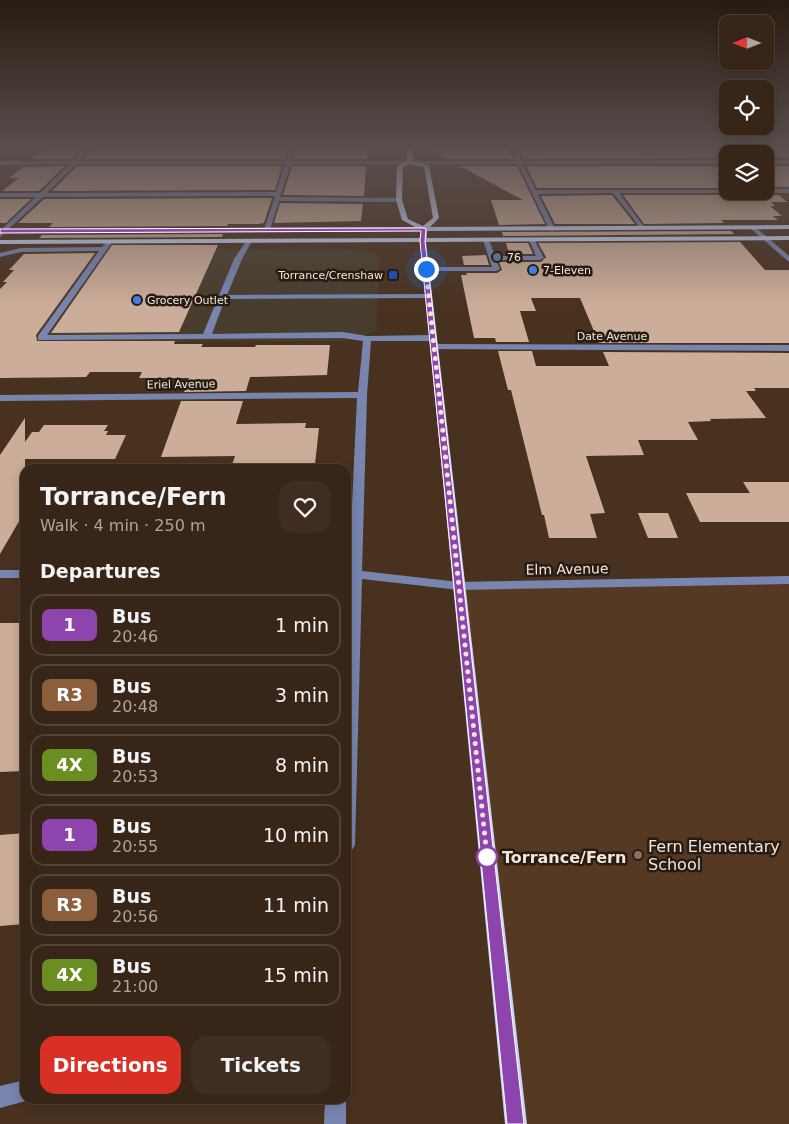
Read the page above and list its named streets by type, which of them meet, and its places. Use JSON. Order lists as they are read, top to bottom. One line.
{"streets":{"street":["Date Avenue","Eriel Avenue","Elm Avenue"]},"places":{"other":["76","7-Eleven","Grocery Outlet","Fern Elementary School","Torrance/Fern"],"transit":["Torrance/Crenshaw"]},"lines":["bus line 1"],"north":"left","page":{"heading":[["Torrance/Fern","Walk · 4 min · 250 m"],"Departures"],"list":[{"mark":"1","name":"Bus","note":"20:46","value":"1 min"},{"mark":"R3","name":"Bus","note":"20:48","value":"3 min"},{"mark":"4X","name":"Bus","note":"20:53","value":"8 min"},{"mark":"1","name":"Bus","note":"20:55","value":"10 min"},{"mark":"R3","name":"Bus","note":"20:56","value":"11 min"},{"mark":"4X","name":"Bus","note":"21:00","value":"15 min"}],"buttons":["Directions","Tickets"]}}
